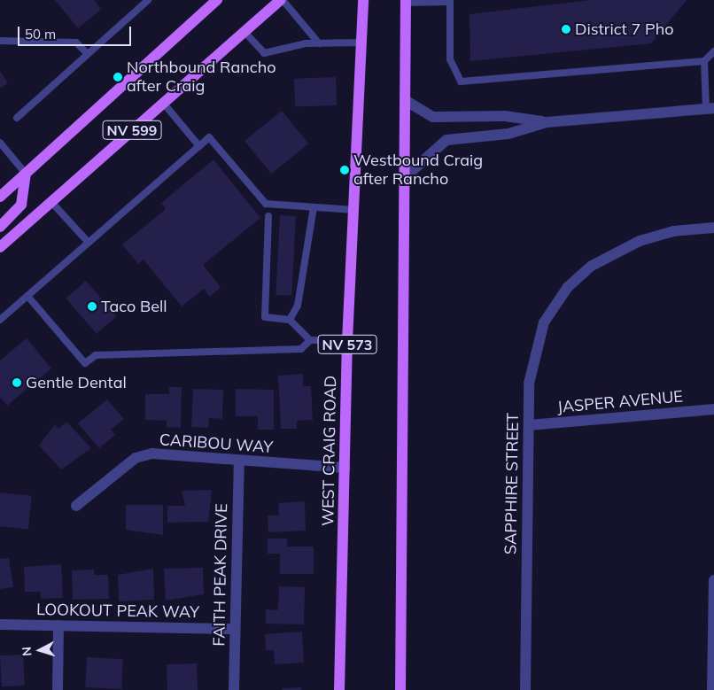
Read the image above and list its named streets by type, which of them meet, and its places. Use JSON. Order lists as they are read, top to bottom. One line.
{"streets":{"main road":["NV 599","NV 573","WEST CRAIG ROAD"],"street":["JASPER AVENUE","CARIBOU WAY","SAPPHIRE STREET","FAITH PEAK DRIVE","LOOKOUT PEAK WAY"]},"crossings":[["JASPER AVENUE","SAPPHIRE STREET"],["CARIBOU WAY","WEST CRAIG ROAD"],["CARIBOU WAY","FAITH PEAK DRIVE"],["FAITH PEAK DRIVE","LOOKOUT PEAK WAY"]],"places":["District 7 Pho","Northbound Rancho after Craig","Westbound Craig after Rancho","Taco Bell","Gentle Dental"],"scale_bar":"50 m","north":"left"}
